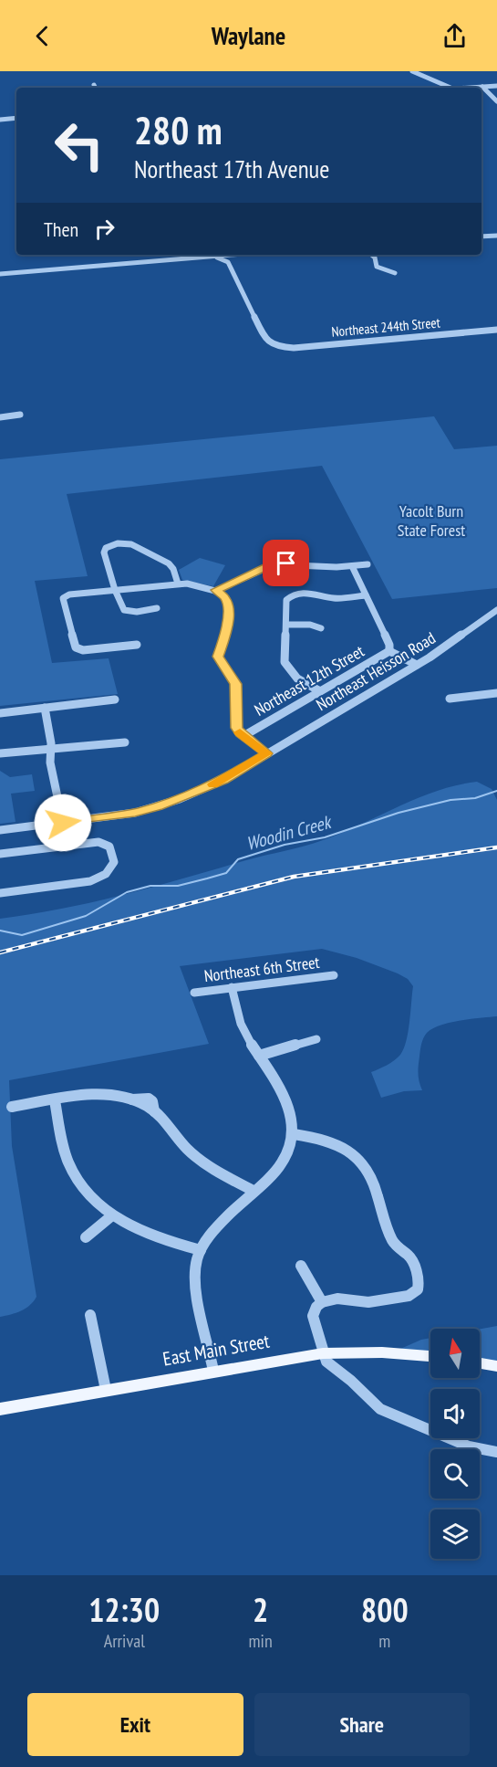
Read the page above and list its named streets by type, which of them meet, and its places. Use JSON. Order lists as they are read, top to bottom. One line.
{"streets":{"main road":["East Main Street"],"street":["Northeast 244th Street","Northeast Heisson Road","Northeast 12th Street","Northeast 6th Street"]},"water":["Woodin Creek"],"parks":["Yacolt Burn State Forest"],"north":"top","page":{"header":"Waylane","turn":["280 m","Northeast 17th Avenue"],"then":"Then","eta":["12:30","Arrival","2","min","800","m"],"buttons":["Exit","Share"]}}
